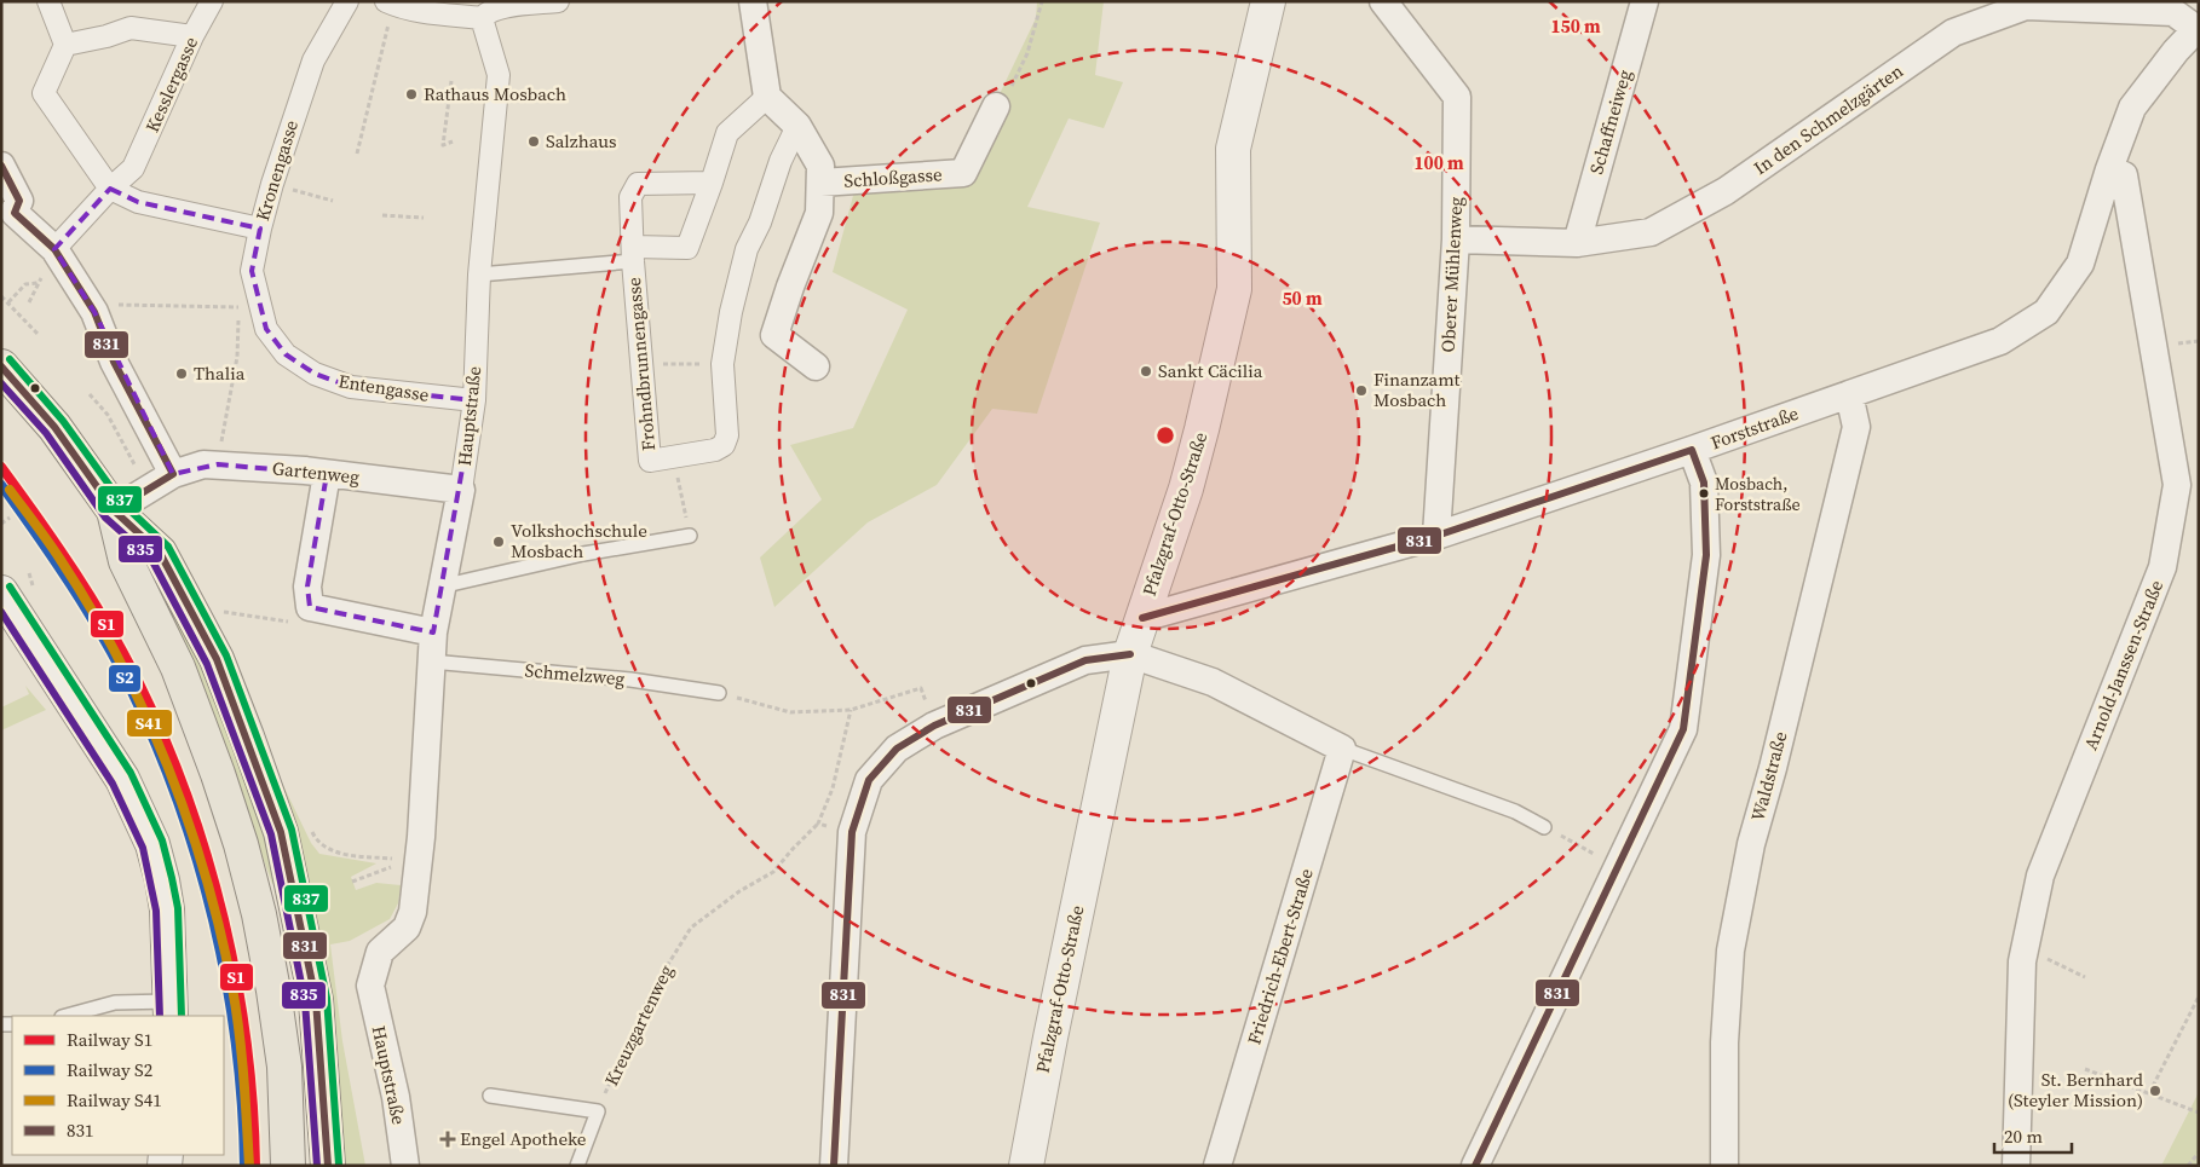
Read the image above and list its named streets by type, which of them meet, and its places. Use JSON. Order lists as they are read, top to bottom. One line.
{"streets":{"street":["Kesslergasse","In den Schmelzgärten","Schaffneiweg","Kronengasse","Schloßgasse","Oberer Mühlenweg","Frohndbrunnengasse","Entengasse","Hauptstraße","Forststraße","Gartenweg","Pfalzgraf-Otto-Straße","Arnold-Janssen-Straße","Waldstraße","Friedrich-Ebert-Straße"],"lane":["Schmelzweg"],"path":["Kreuzgartenweg"]},"crossings":[["Kesslergasse","Kronengasse"],["In den Schmelzgärten","Schaffneiweg"],["In den Schmelzgärten","Oberer Mühlenweg"],["In den Schmelzgärten","Forststraße"],["Kronengasse","Entengasse"],["Schloßgasse","Frohndbrunnengasse"],["Oberer Mühlenweg","Forststraße"],["Entengasse","Hauptstraße"],["Hauptstraße","Gartenweg"],["Hauptstraße","Schmelzweg"],["Forststraße","Pfalzgraf-Otto-Straße"],["Forststraße","Arnold-Janssen-Straße"],["Forststraße","Waldstraße"]],"places":{"other":["Rathaus Mosbach","Salzhaus","Sankt Cäcilia","Thalia","Finanzamt Mosbach","Mosbach, Forststraße","Volkshochschule Mosbach","St. Bernhard (Steyler Mission)"],"health":["Engel Apotheke"]},"lines":["transit line 831","transit line 837","transit line 835","rail line S1","rail line S2","rail line S41"],"legend":["Railway S1","Railway S2","Railway S41","831"],"scale_bar":"20 m","rings":["150 m","100 m","50 m"]}
